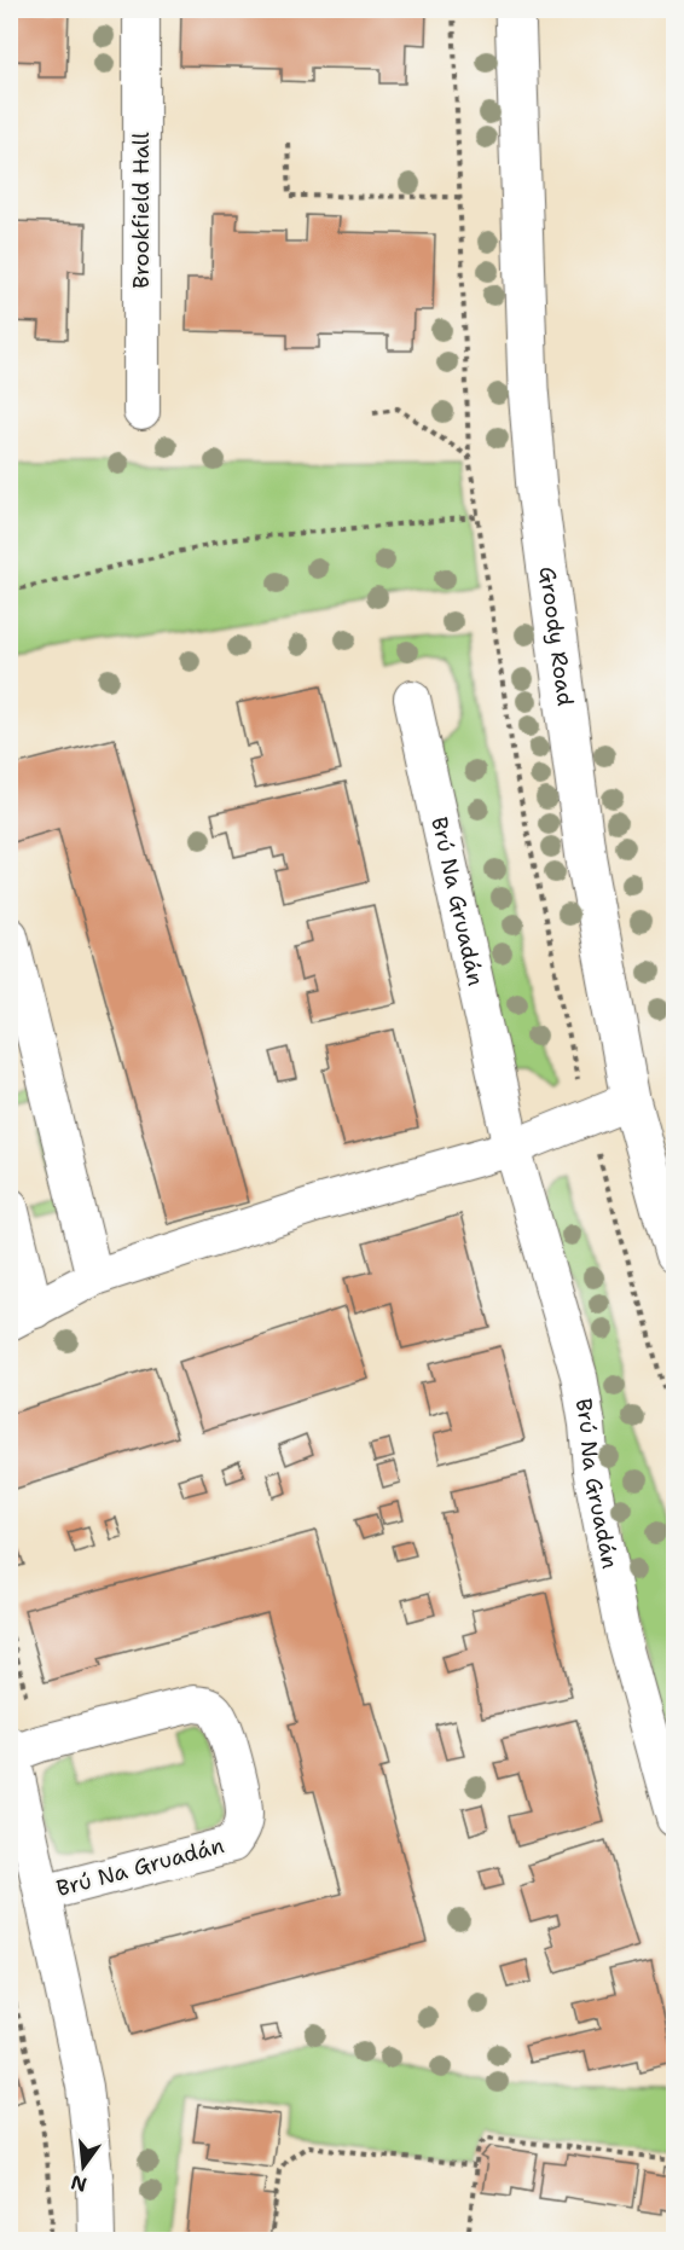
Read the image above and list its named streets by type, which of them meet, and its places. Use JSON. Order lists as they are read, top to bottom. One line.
{"streets":{"street":["Brookfield Hall","Groody Road","Brú Na Gruadán"]},"north":"bottom"}
